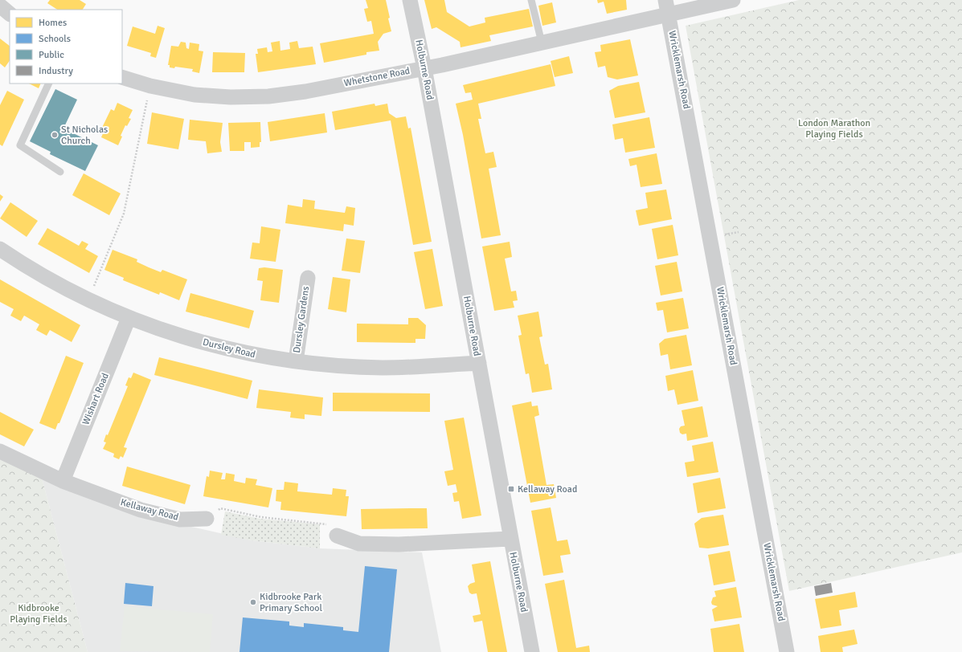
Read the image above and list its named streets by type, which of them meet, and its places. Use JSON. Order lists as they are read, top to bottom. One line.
{"streets":{"street":["Holburne Road","Wricklemarsh Road","Whetstone Road","Dursley Gardens","Dursley Road","Wishart Road","Kellaway Road"]},"crossings":[["Holburne Road","Whetstone Road"],["Holburne Road","Dursley Road"],["Wricklemarsh Road","Whetstone Road"],["Dursley Gardens","Dursley Road"],["Dursley Road","Wishart Road"],["Wishart Road","Kellaway Road"]],"parks":["London Marathon Playing Fields","Kidbrooke Playing Fields"],"places":{"other":["St Nicholas Church","Kidbrooke Park Primary School"],"transit":["Kellaway Road"]},"legend":["Homes","Schools","Public","Industry"]}
